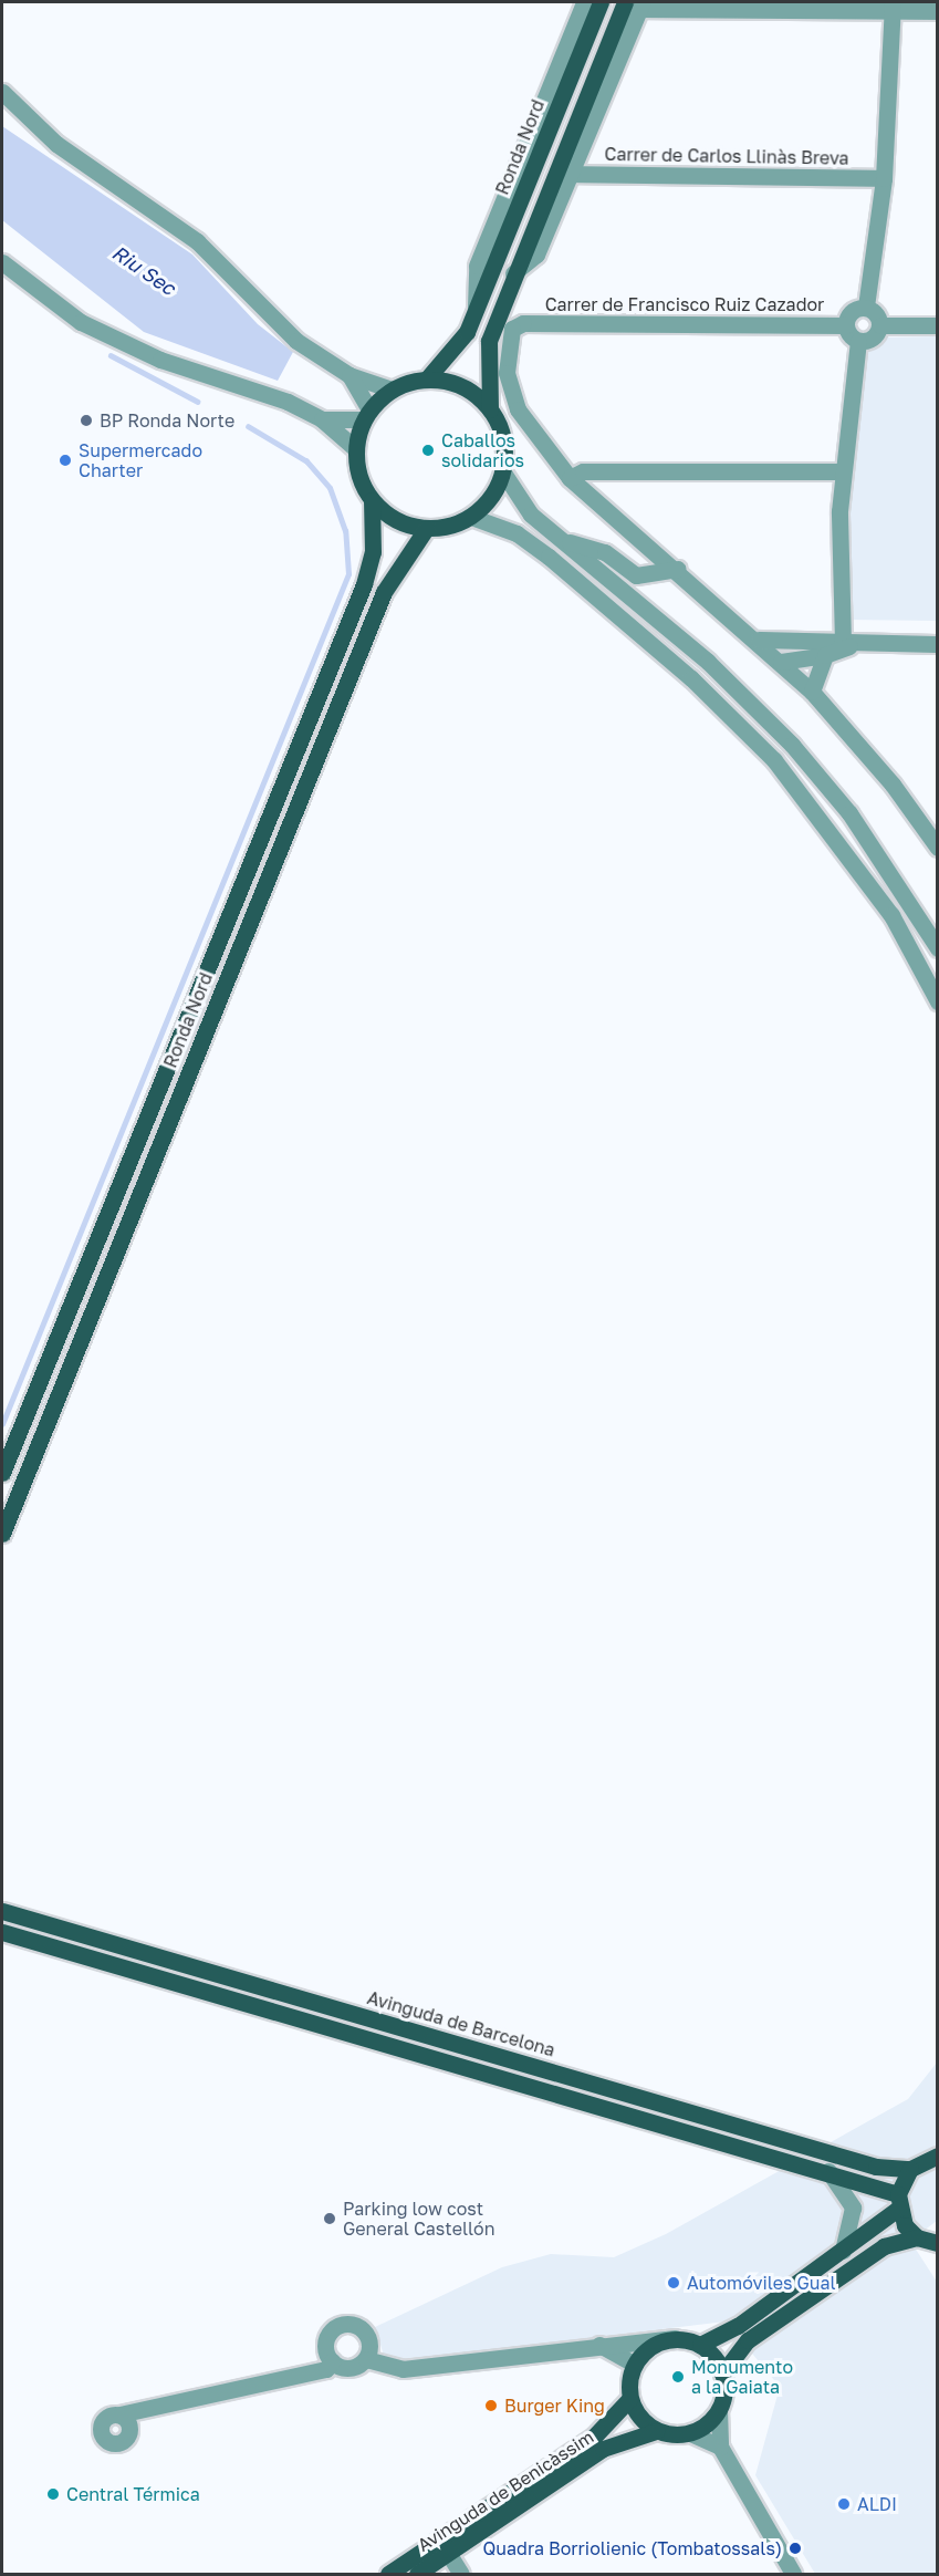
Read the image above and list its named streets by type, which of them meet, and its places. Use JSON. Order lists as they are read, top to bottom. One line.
{"streets":{"main road":["Ronda Nord","Avinguda de Barcelona","Avinguda de Benicàssim"],"street":["Carrer de Carlos Llinàs Breva","Carrer de Francisco Ruiz Cazador"]},"water":["Riu Sec"],"places":["BP Ronda Norte","Caballos solidarios","Supermercado Charter","Parking low cost General Castellón","Automóviles Gual","Monumento a la Gaiata","Burger King","Central Térmica","ALDI","Quadra Borriolienic (Tombatossals)"]}
